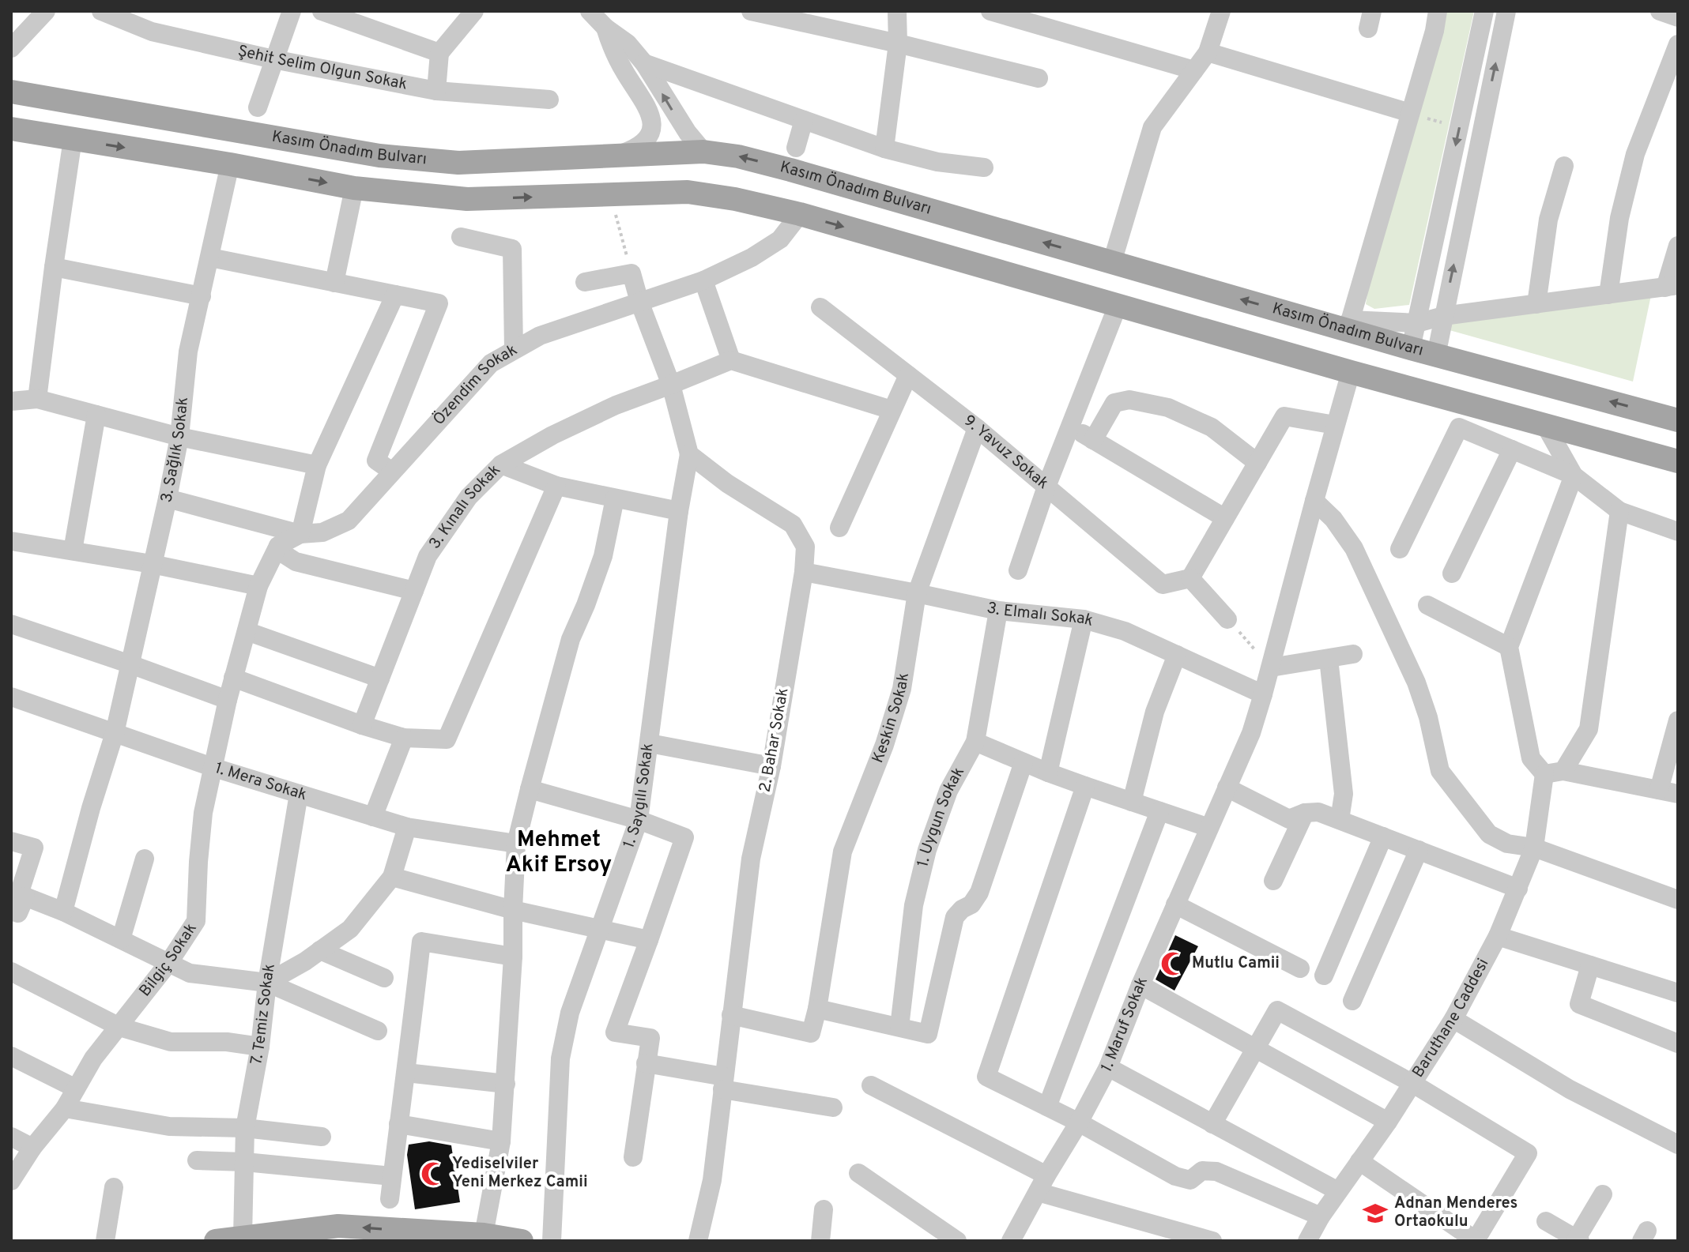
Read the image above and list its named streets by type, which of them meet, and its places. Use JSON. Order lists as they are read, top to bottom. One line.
{"streets":{"main road":["Kasım Önadım Bulvarı"],"street":["Şehit Selim Olgun Sokak","Özendim Sokak","3. Sağlık Sokak","9. Yavuz Sokak","3. Kınalı Sokak","3. Elmalı Sokak","Keskin Sokak","2. Bahar Sokak","1. Mera Sokak","1. Saygılı Sokak","1. Uygun Sokak","Bilgiç Sokak","7. Temiz Sokak","Baruthane Caddesi","1. Maruf Sokak"]},"crossings":[["Özendim Sokak","3. Sağlık Sokak"],["3. Sağlık Sokak","1. Mera Sokak"],["9. Yavuz Sokak","Keskin Sokak"],["3. Elmalı Sokak","Keskin Sokak"],["3. Elmalı Sokak","2. Bahar Sokak"],["3. Elmalı Sokak","1. Uygun Sokak"],["3. Elmalı Sokak","1. Maruf Sokak"],["Keskin Sokak","2. Bahar Sokak"],["2. Bahar Sokak","1. Saygılı Sokak"],["1. Mera Sokak","Bilgiç Sokak"],["1. Mera Sokak","7. Temiz Sokak"]],"districts":["Mehmet Akif Ersoy"],"places":{"mosque":["Mutlu Camii","Yediselviler Yeni Merkez Camii"],"school or university":["Adnan Menderes Ortaokulu"]}}
